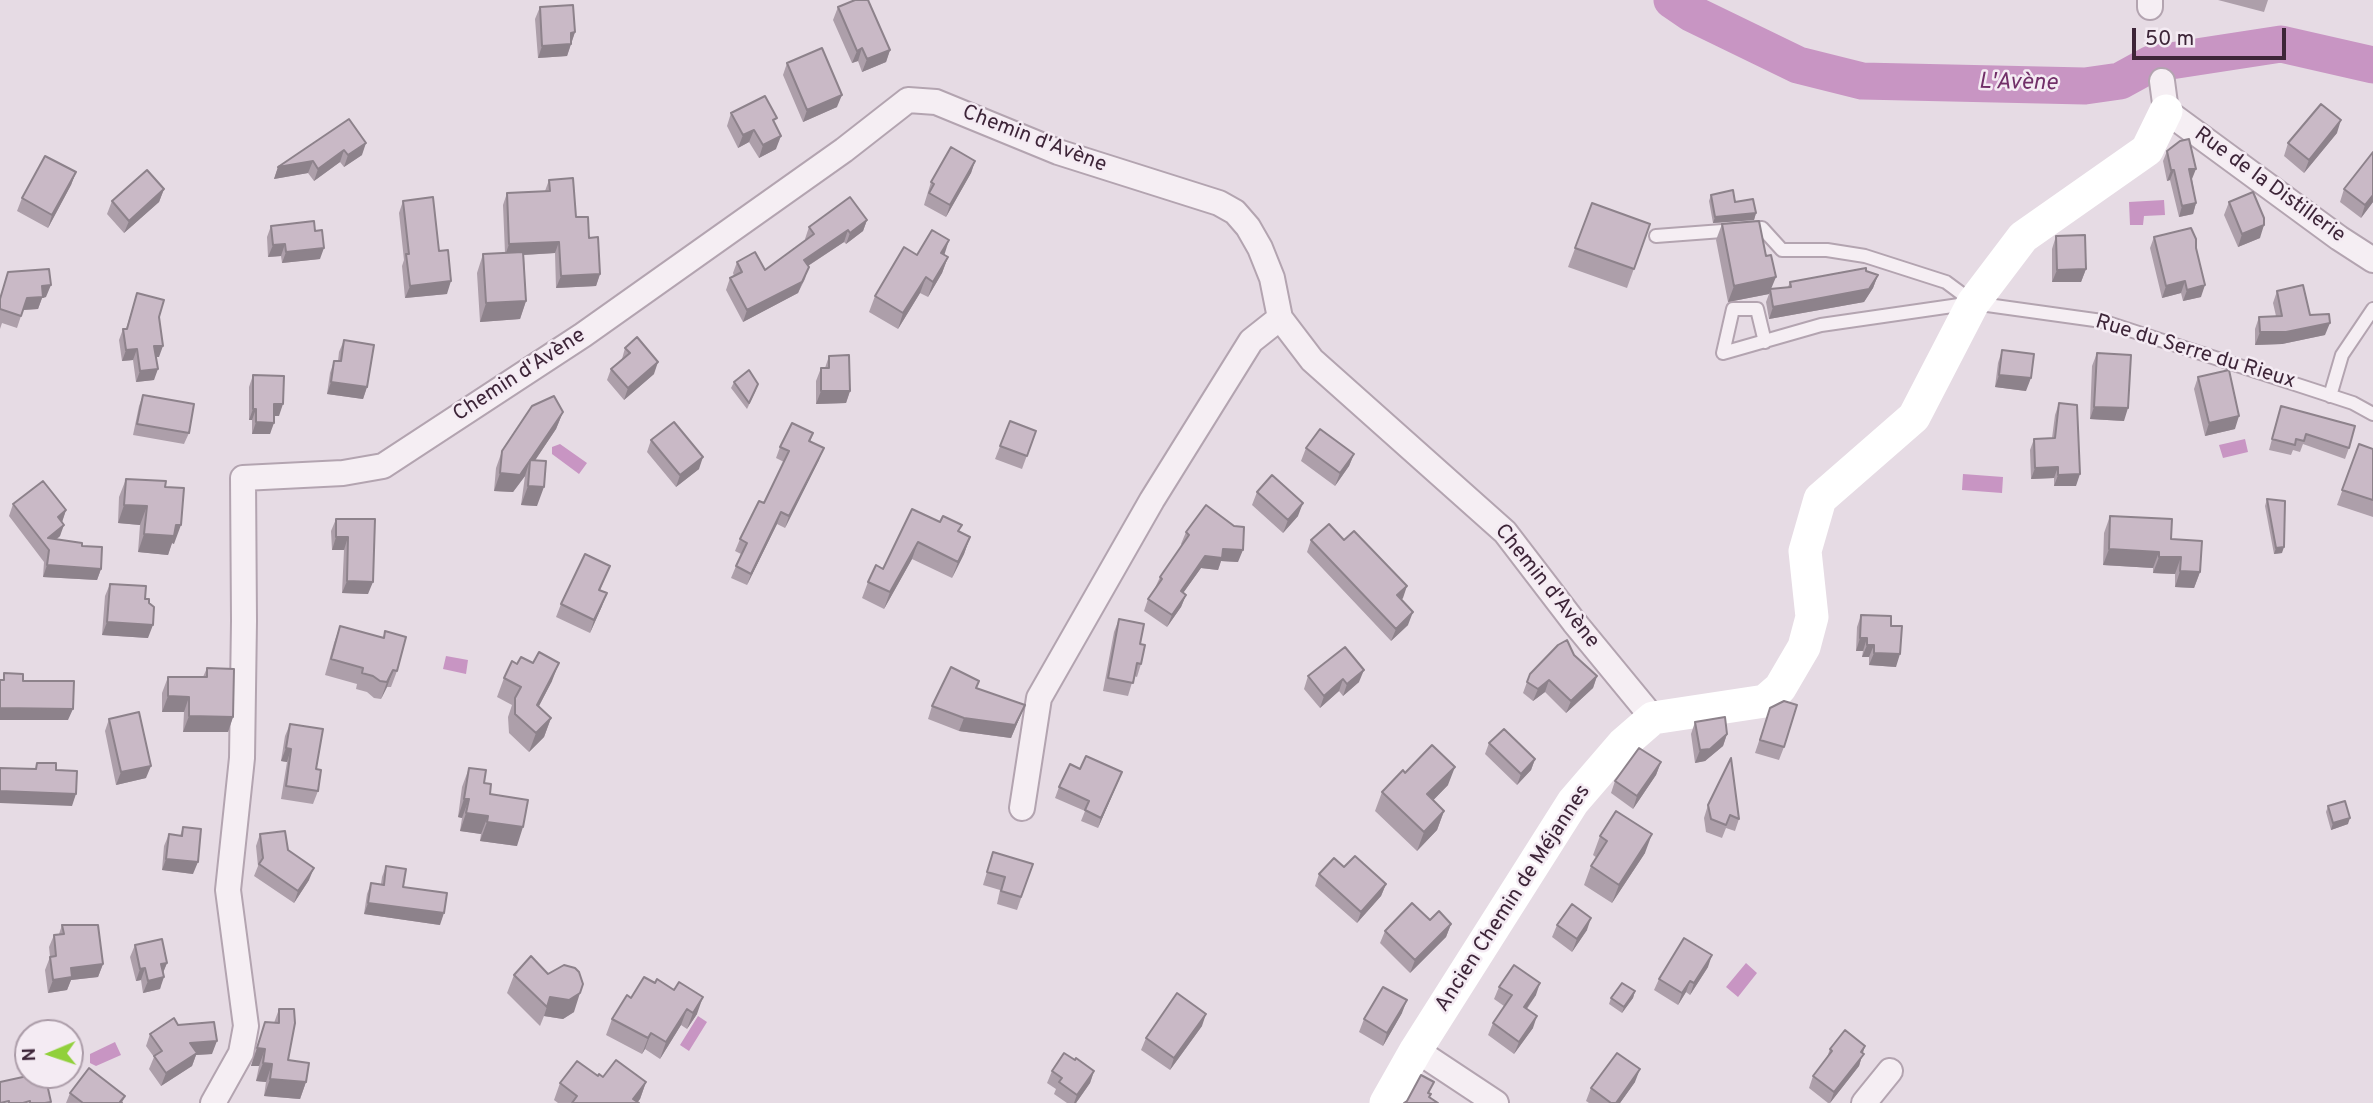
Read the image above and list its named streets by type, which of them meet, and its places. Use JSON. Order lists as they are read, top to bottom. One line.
{"streets":{"street":["Chemin d'Avène","Rue de la Distillerie","Ancien Chemin de Méjannes"],"lane":["Rue du Serre du Rieux"]},"crossings":[["Chemin d'Avène","Ancien Chemin de Méjannes"]],"water":["L'Avène"],"scale_bar":"50 m","north":"left"}
